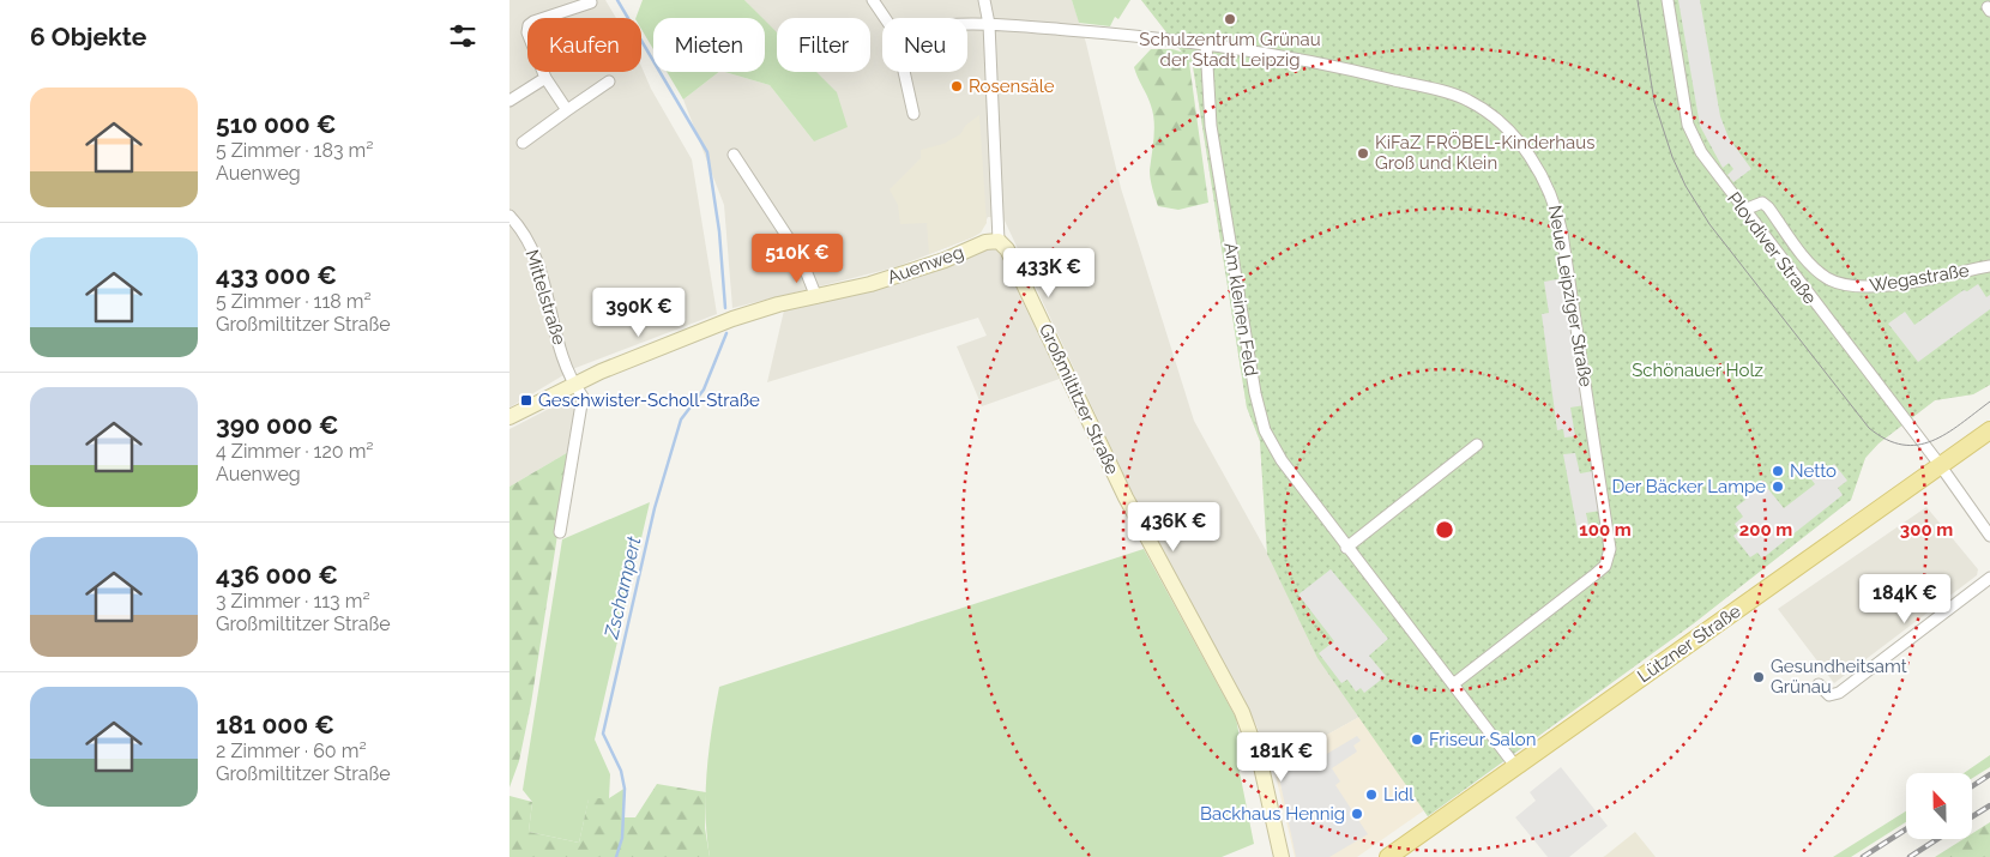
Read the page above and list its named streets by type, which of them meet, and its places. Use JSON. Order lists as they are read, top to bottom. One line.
{"streets":{"main road":["Lützner Straße"],"street":["Plovdiver Straße","Auenweg","Wegastraße","Neue Leipziger Straße","Mittelstraße","Am kleinen Feld","Großmiltitzer Straße"]},"crossings":[["Plovdiver Straße","Wegastraße"],["Plovdiver Straße","Lützner Straße"],["Auenweg","Mittelstraße"],["Auenweg","Großmiltitzer Straße"],["Neue Leipziger Straße","Am kleinen Feld"],["Am kleinen Feld","Lützner Straße"]],"water":["Zschampert"],"parks":["Schönauer Holz"],"places":{"other":["Schulzentrum Grünau der Stadt Leipzig","Rosensäle","KiFaZ FRÖBEL-Kinderhaus Groß und Klein","Netto","Der Bäcker Lampe","Gesundheitsamt Grünau","Friseur Salon","Lidl","Backhaus Hennig"],"transit":["Geschwister-Scholl-Straße"]},"north":"top","page":{"heading":"6 Objekte","chip":["Kaufen","Mieten","Filter","Neu"],"list":[{"name":"510 000 €","note":"5 Zimmer · 183 m² · Auenweg"},{"name":"433 000 €","note":"5 Zimmer · 118 m² · Großmiltitzer Straße"},{"name":"390 000 €","note":"4 Zimmer · 120 m² · Auenweg"},{"name":"436 000 €","note":"3 Zimmer · 113 m² · Großmiltitzer Straße"},{"name":"181 000 €","note":"2 Zimmer · 60 m² · Großmiltitzer Straße"}],"price":["510K €","433K €","390K €","436K €","184K €","181K €"]},"rings":["100 m","200 m","300 m"]}
